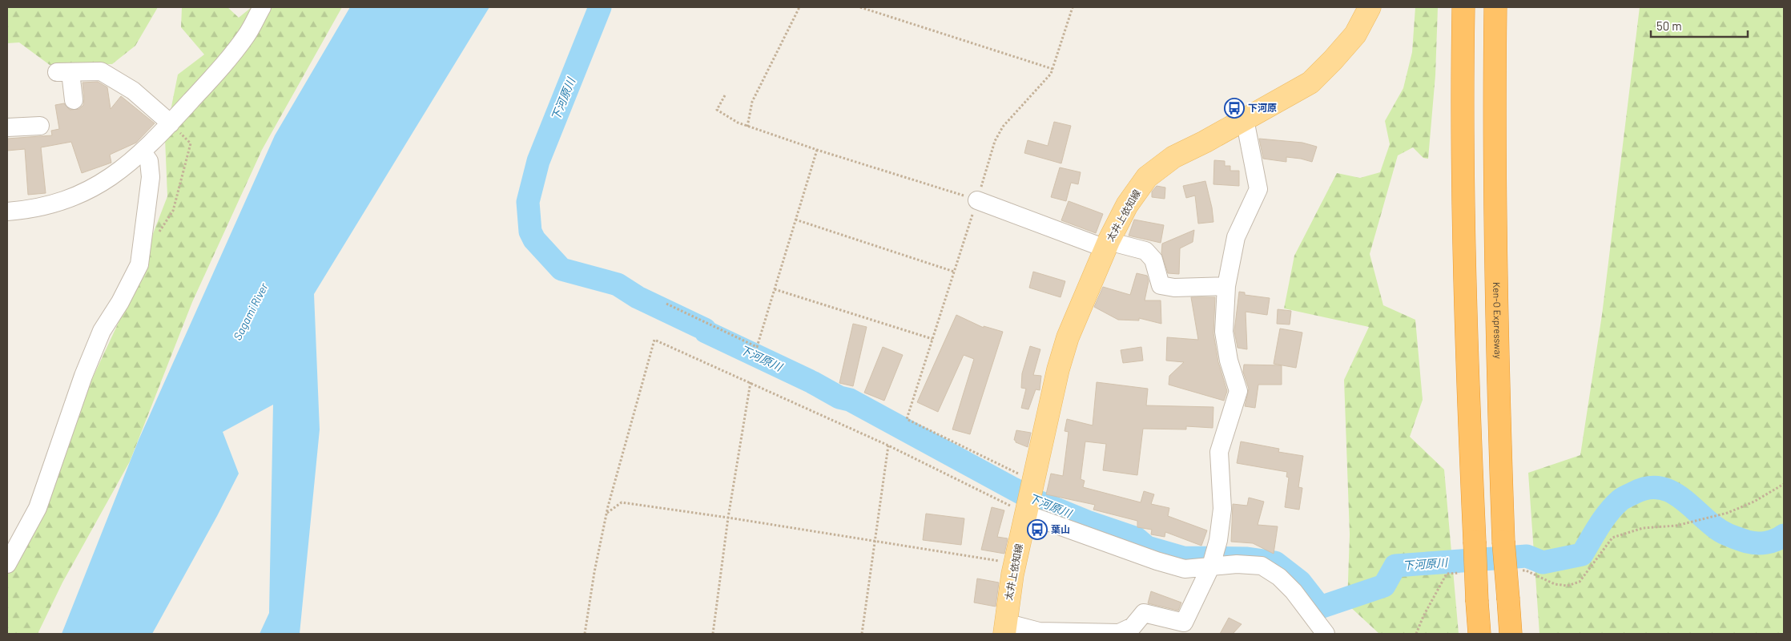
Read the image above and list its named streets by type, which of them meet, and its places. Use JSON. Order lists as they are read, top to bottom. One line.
{"streets":{"highway":["Ken-O Expressway"],"main road":["太井上依知線"]},"water":["下河原川","Sagami River"],"places":{"bus stop":["下河原","葉山"]},"scale_bar":"50 m"}
